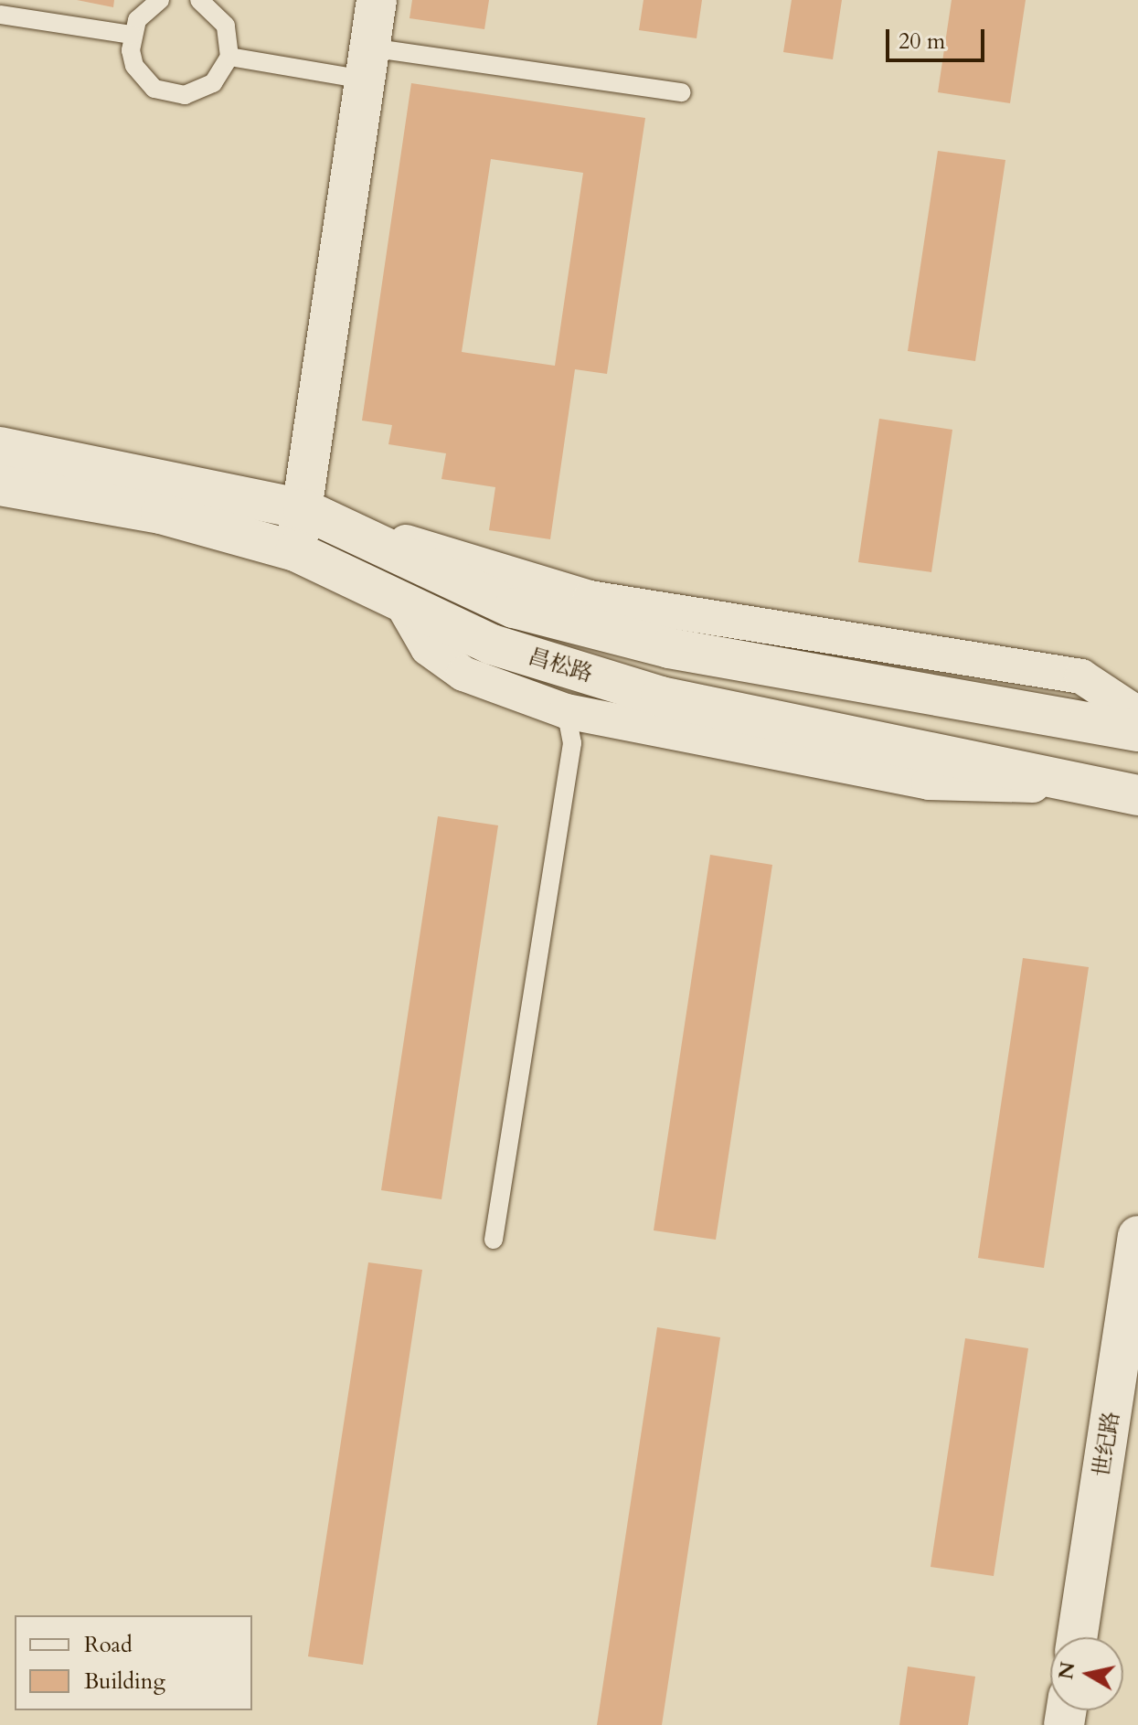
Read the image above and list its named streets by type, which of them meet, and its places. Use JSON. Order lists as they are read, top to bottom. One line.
{"streets":{"main road":["昌松路","世纪路"]},"legend":["Road","Building"],"scale_bar":"20 m","north":"left"}
